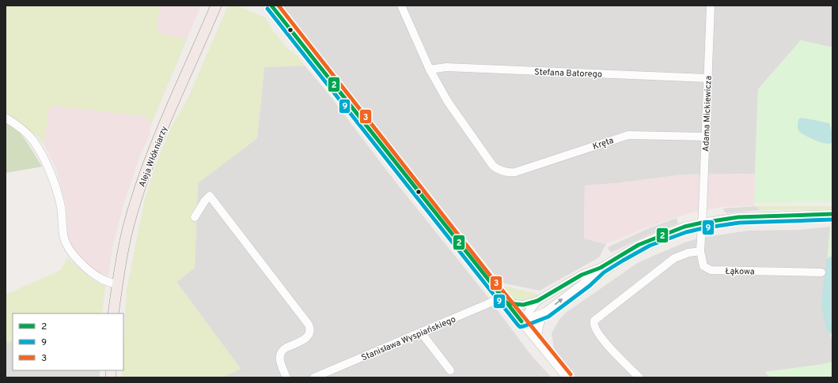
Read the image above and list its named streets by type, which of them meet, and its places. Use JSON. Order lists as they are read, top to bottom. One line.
{"streets":{"main road":["Aleja Włókniarzy"],"street":["Stefana Batorego","Adama Mickiewicza","Kręta","Łąkowa","Stanisława Wyspiańskiego"]},"crossings":[["Stefana Batorego","Adama Mickiewicza"],["Stefana Batorego","Kręta"],["Adama Mickiewicza","Kręta"],["Adama Mickiewicza","Łąkowa"]],"lines":["transit line 2","transit line 3","transit line 9"],"legend":["2","9","3"]}
